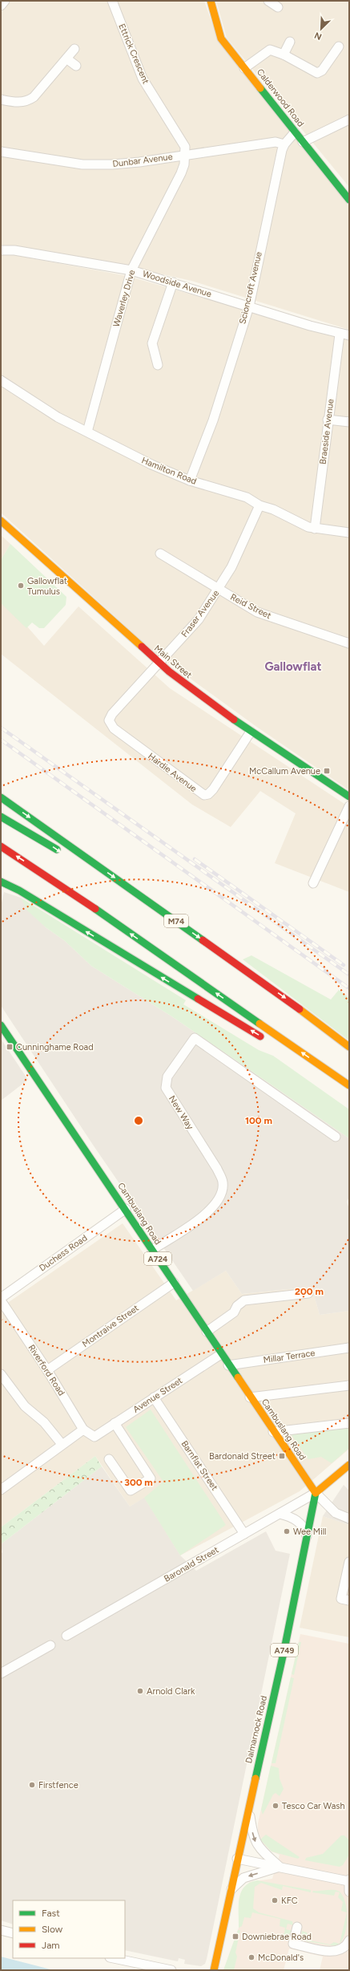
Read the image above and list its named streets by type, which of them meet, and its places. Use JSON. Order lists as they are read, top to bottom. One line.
{"streets":{"main road":["Calderwood Road","Main Street","M74","Cambuslang Road","A724","A749","Dalmarnock Road"],"street":["Ettrick Crescent","Dunbar Avenue","Woodside Avenue","Scioncroft Avenue","Waverley Drive","Braeside Avenue","Hamilton Road","Reid Street","Fraser Avenue","Hardie Avenue","New Way","Duchess Road","Montraive Street","Millar Terrace","Riverford Road","Avenue Street","Barnflat Street","Baronald Street"]},"crossings":[["Ettrick Crescent","Dunbar Avenue"],["Ettrick Crescent","Waverley Drive"],["Calderwood Road","Scioncroft Avenue"],["Dunbar Avenue","Scioncroft Avenue"],["Dunbar Avenue","Waverley Drive"],["Woodside Avenue","Scioncroft Avenue"],["Woodside Avenue","Waverley Drive"],["Woodside Avenue","Braeside Avenue"],["Scioncroft Avenue","Hamilton Road"],["Waverley Drive","Hamilton Road"],["Braeside Avenue","Hamilton Road"],["Hamilton Road","Fraser Avenue"],["Reid Street","Fraser Avenue"],["Fraser Avenue","Main Street"],["Fraser Avenue","Hardie Avenue"],["Main Street","Hardie Avenue"],["New Way","Cambuslang Road"],["Cambuslang Road","Duchess Road"],["Cambuslang Road","Montraive Street"],["Cambuslang Road","Millar Terrace"],["Cambuslang Road","Avenue Street"],["Cambuslang Road","Baronald Street"],["Cambuslang Road","Dalmarnock Road"],["Montraive Street","Riverford Road"],["Riverford Road","Avenue Street"],["Avenue Street","Barnflat Street"],["Barnflat Street","Baronald Street"],["Baronald Street","Dalmarnock Road"]],"districts":["Gallowflat"],"places":{"other":["Gallowflat Tumulus","Wee Mill","Arnold Clark","Firstfence","Tesco Car Wash","KFC","McDonald's"],"transit":["McCallum Avenue","Cunninghame Road","Bardonald Street","Downiebrae Road"]},"legend":["Fast","Slow","Jam"],"north":"bottom left","rings":["100 m","200 m","300 m"]}
